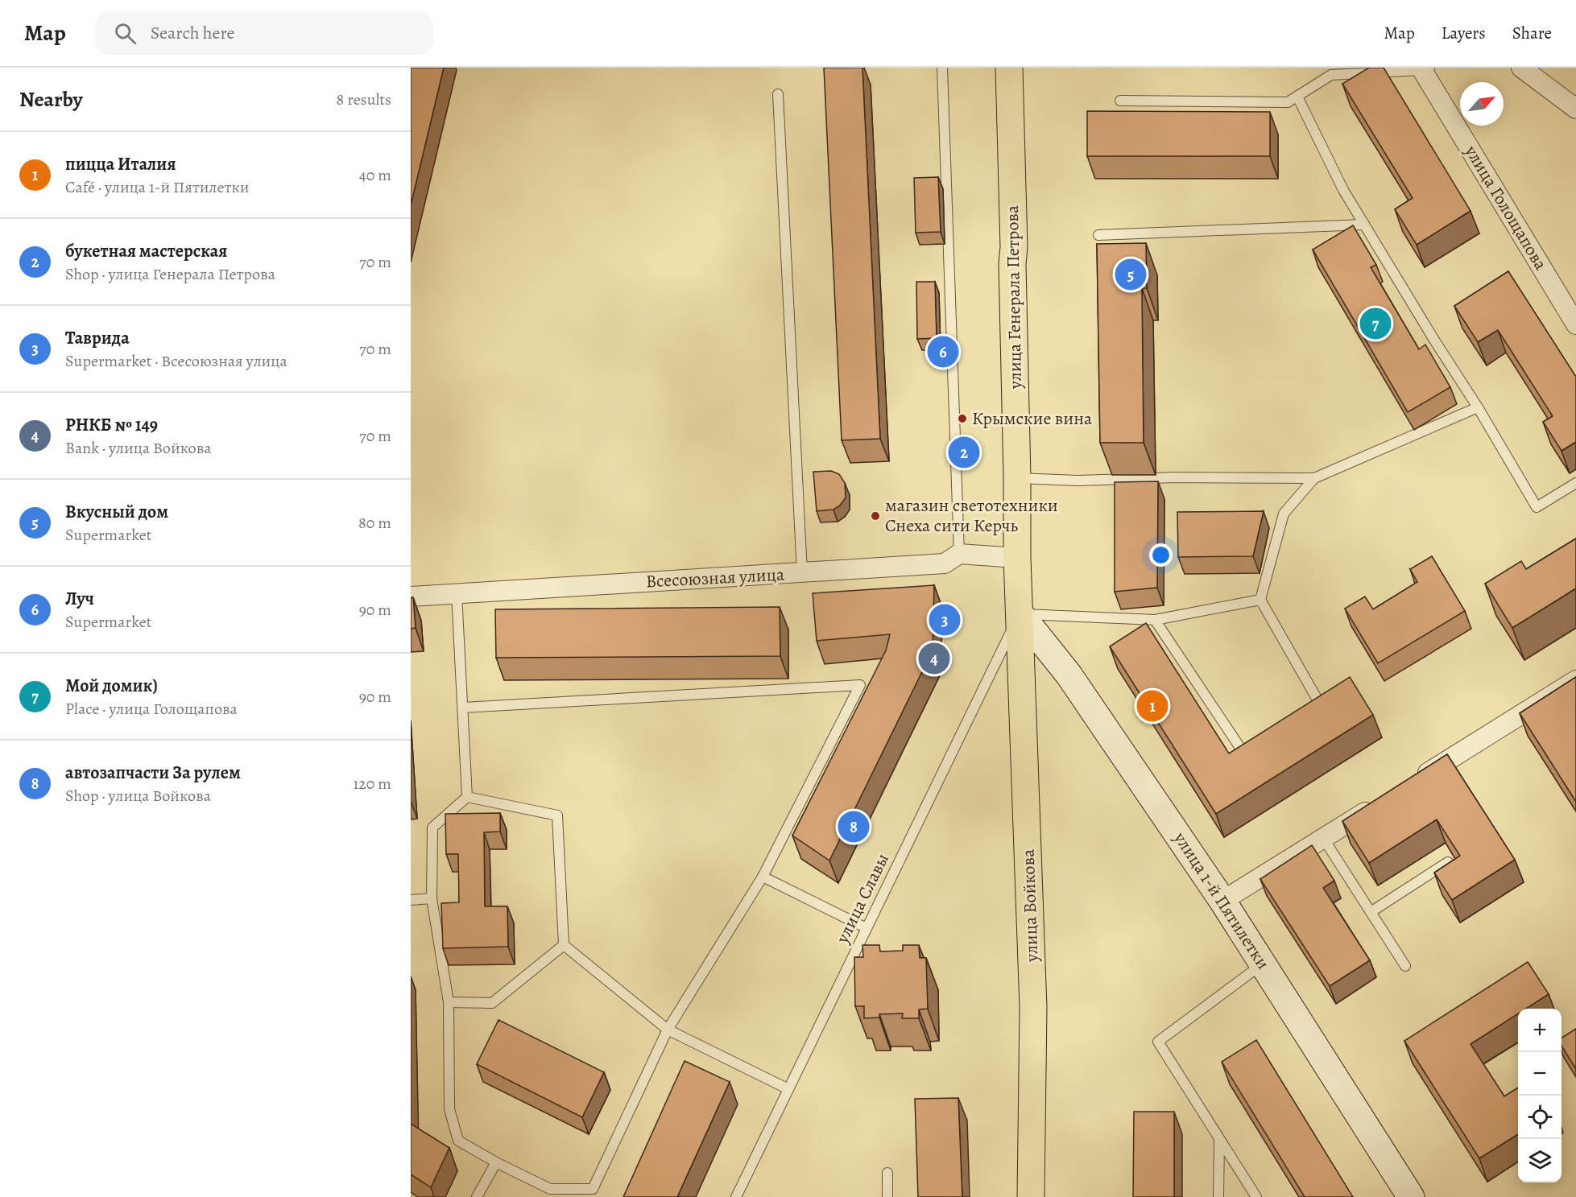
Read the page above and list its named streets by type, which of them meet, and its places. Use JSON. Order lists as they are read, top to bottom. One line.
{"streets":{"main road":["улица Генерала Петрова","улица 1-й Пятилетки","улица Войкова"],"street":["улица Голощапова","Всесоюзная улица"],"lane":["улица Славы"]},"crossings":[["улица Генерала Петрова","Всесоюзная улица"],["улица Генерала Петрова","улица Славы"],["улица Генерала Петрова","улица 1-й Пятилетки"],["улица Генерала Петрова","улица Войкова"],["улица Славы","улица 1-й Пятилетки"],["улица Славы","улица Войкова"],["улица 1-й Пятилетки","улица Войкова"]],"places":["Крымские вина","магазин светотехники Снеха сити Керчь"],"north":"top right","page":{"header":"Map","search":"Search here","nav":["Map","Layers","Share"],"heading":["Nearby","8 results"],"list":[{"mark":"1","name":"пицца Италия","note":"Café · улица 1-й Пятилетки","value":"40 m"},{"mark":"2","name":"букетная мастерская","note":"Shop · улица Генерала Петрова","value":"70 m"},{"mark":"3","name":"Таврида","note":"Supermarket · Всесоюзная улица","value":"70 m"},{"mark":"4","name":"РНКБ № 149","note":"Bank · улица Войкова","value":"70 m"},{"mark":"5","name":"Вкусный дом","note":"Supermarket","value":"80 m"},{"mark":"6","name":"Луч","note":"Supermarket","value":"90 m"},{"mark":"7","name":"Мой домик)","note":"Place · улица Голощапова","value":"90 m"},{"mark":"8","name":"автозапчасти За рулем","note":"Shop · улица Войкова","value":"120 m"}],"pins":["5","7","6","2","3","4","1","8"],"map_buttons":["+","−"]}}
